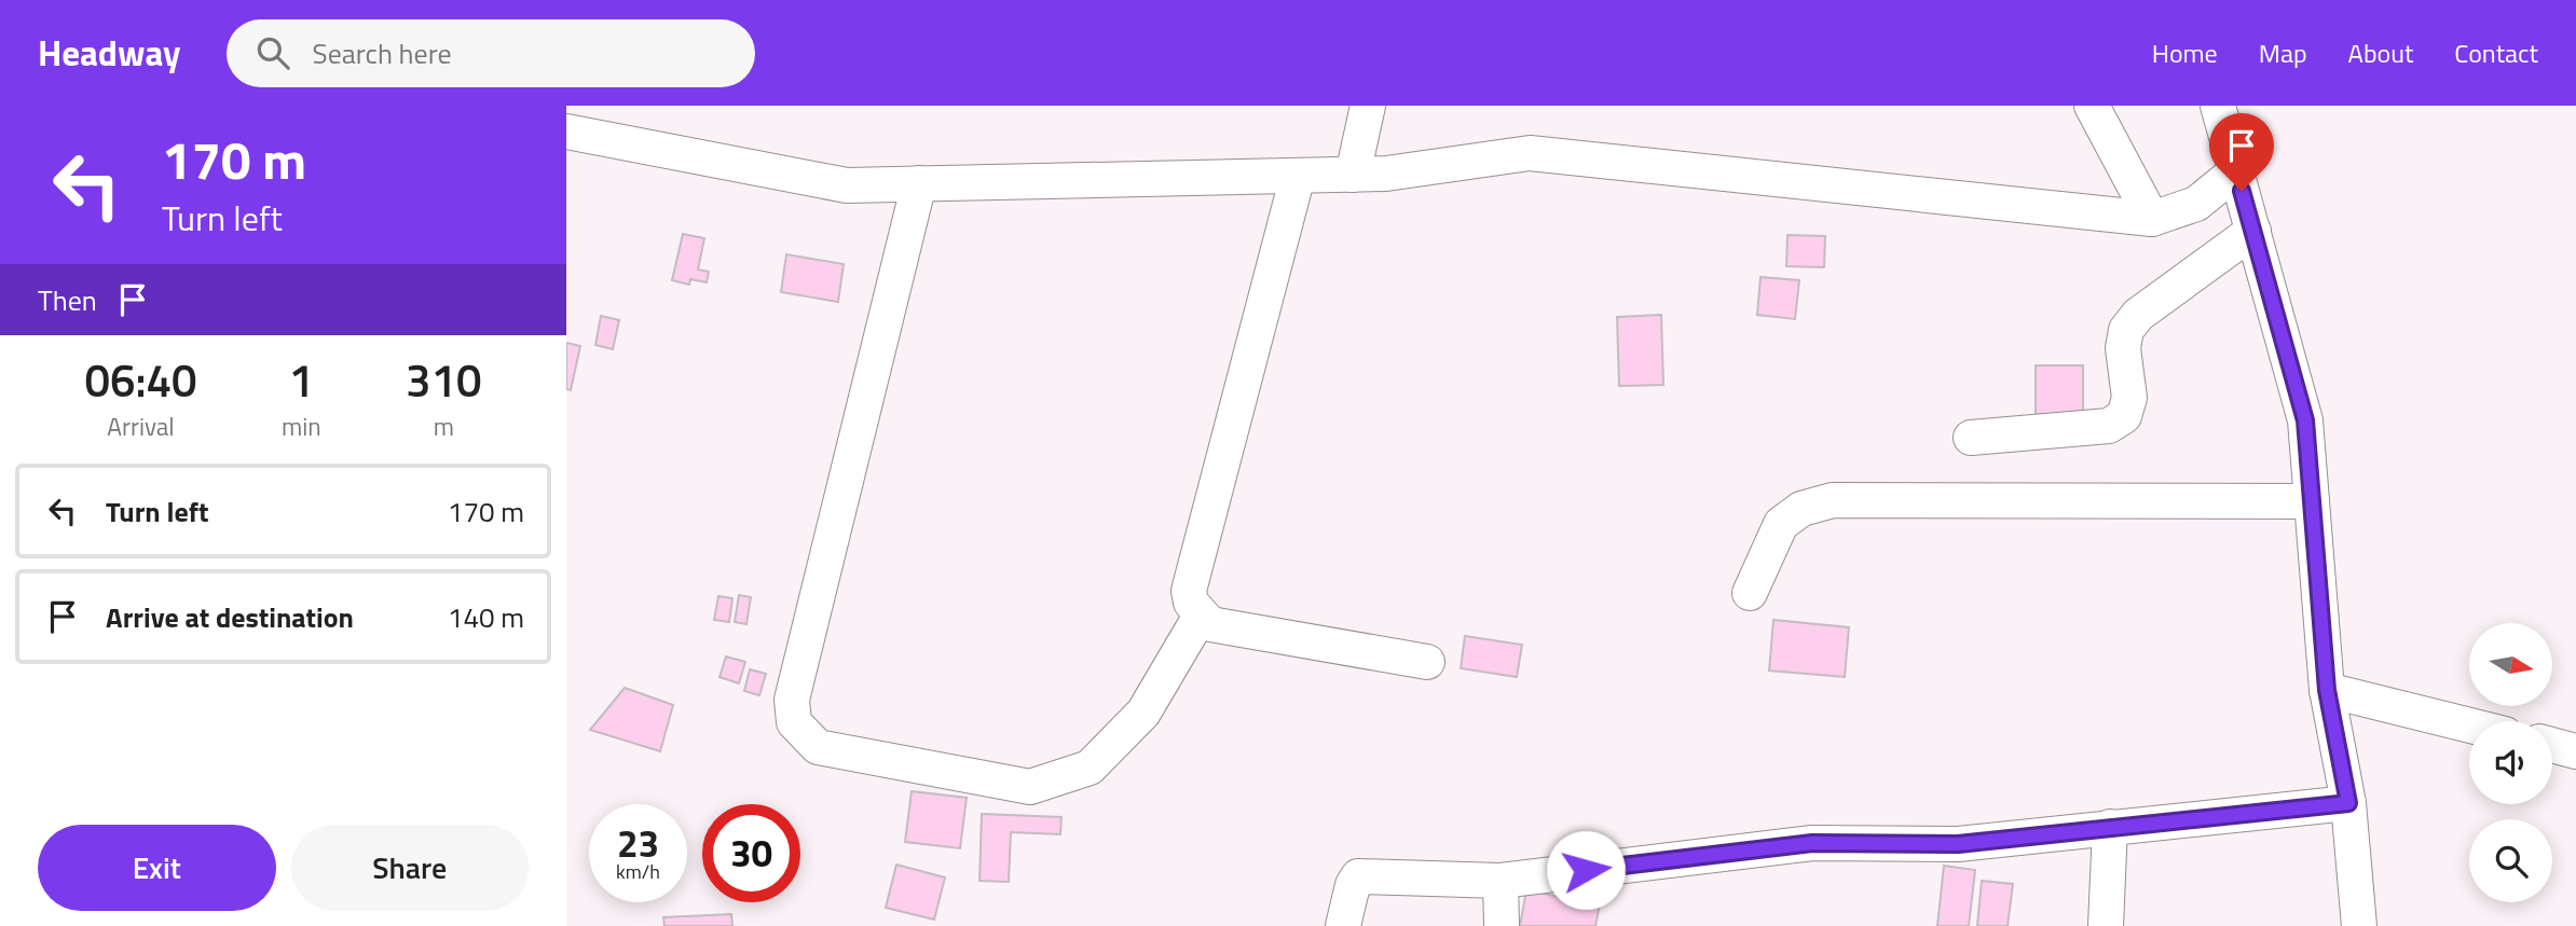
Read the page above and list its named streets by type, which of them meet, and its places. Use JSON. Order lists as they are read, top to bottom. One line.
{"north":"right","page":{"header":"Headway","search":"Search here","nav":["Home","Map","About","Contact"],"turn":["170 m","Turn left"],"then":"Then","eta":["06:40","Arrival","1","min","310","m"],"list":[{"name":"Turn left","value":"170 m"},{"name":"Arrive at destination","value":"140 m"}],"speed":"23 km/h","limit":"30","buttons":["Exit","Share"]}}
